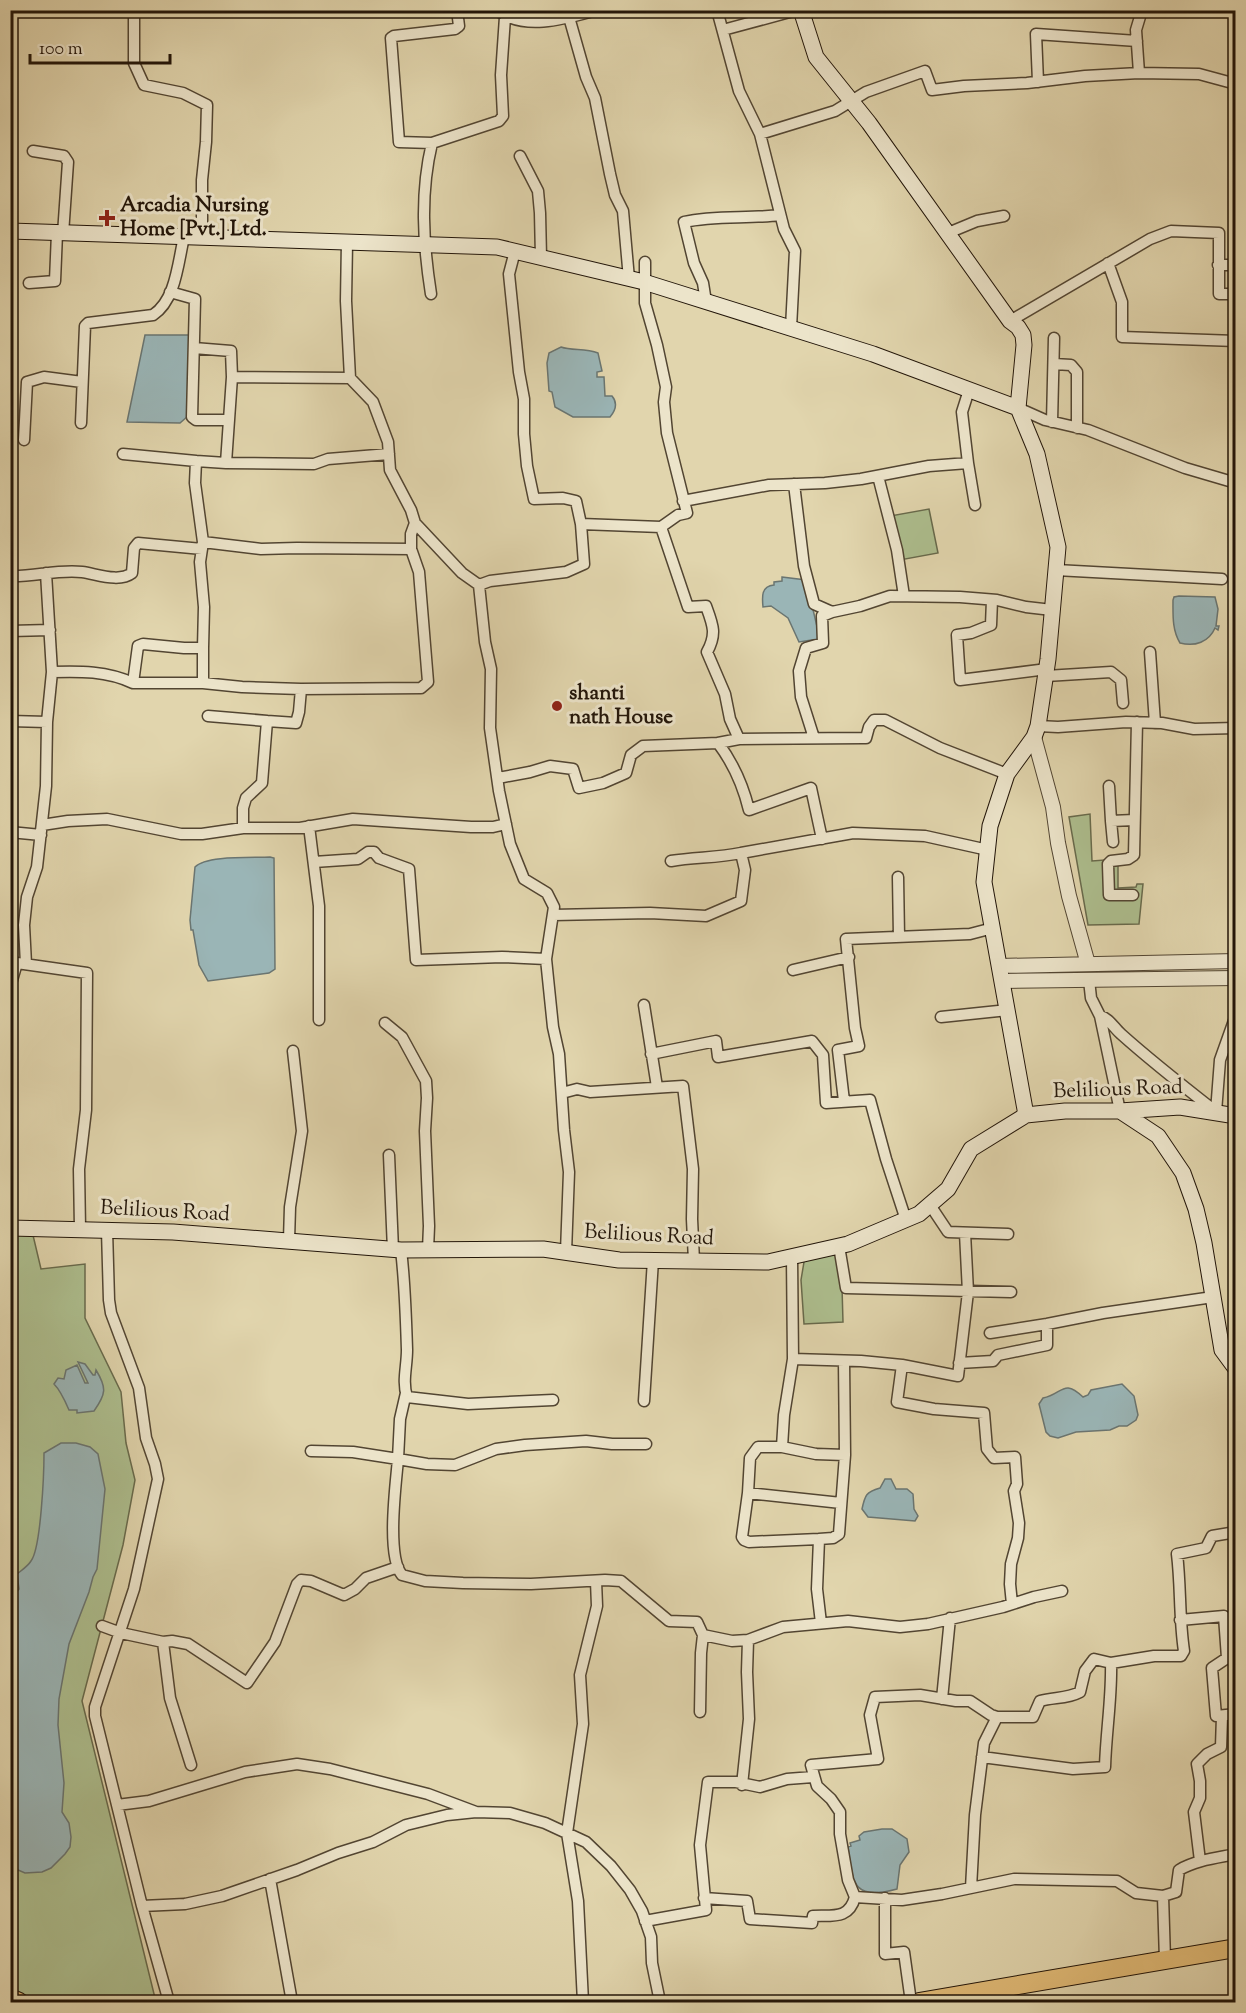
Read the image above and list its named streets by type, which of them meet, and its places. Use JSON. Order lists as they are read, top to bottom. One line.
{"streets":{"main road":["Belilious Road"]},"places":{"health":["Arcadia Nursing Home [Pvt.] Ltd."],"other":["shanti nath House"]},"scale_bar":"100 m"}
